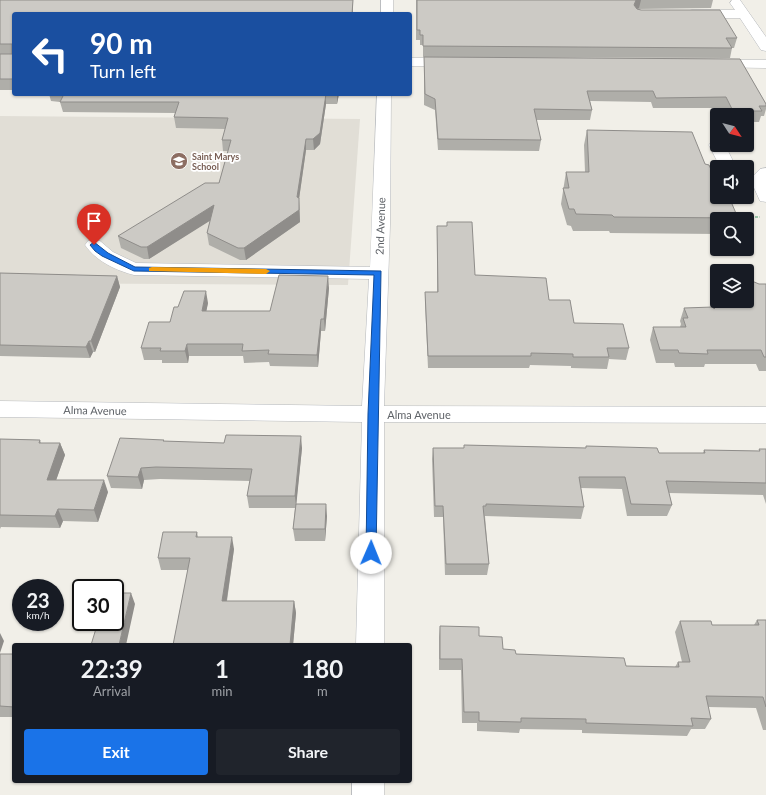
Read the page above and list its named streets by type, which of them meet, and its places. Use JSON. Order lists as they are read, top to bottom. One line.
{"streets":{"street":["2nd Avenue","Alma Avenue"]},"crossings":[["2nd Avenue","Alma Avenue"]],"places":{"school or university":["Saint Marys School"]},"north":"bottom right","page":{"turn":["90 m","Turn left"],"speed":"23 km/h","limit":"30","eta":["22:39","Arrival","1","min","180","m"],"buttons":["Exit","Share"]}}
